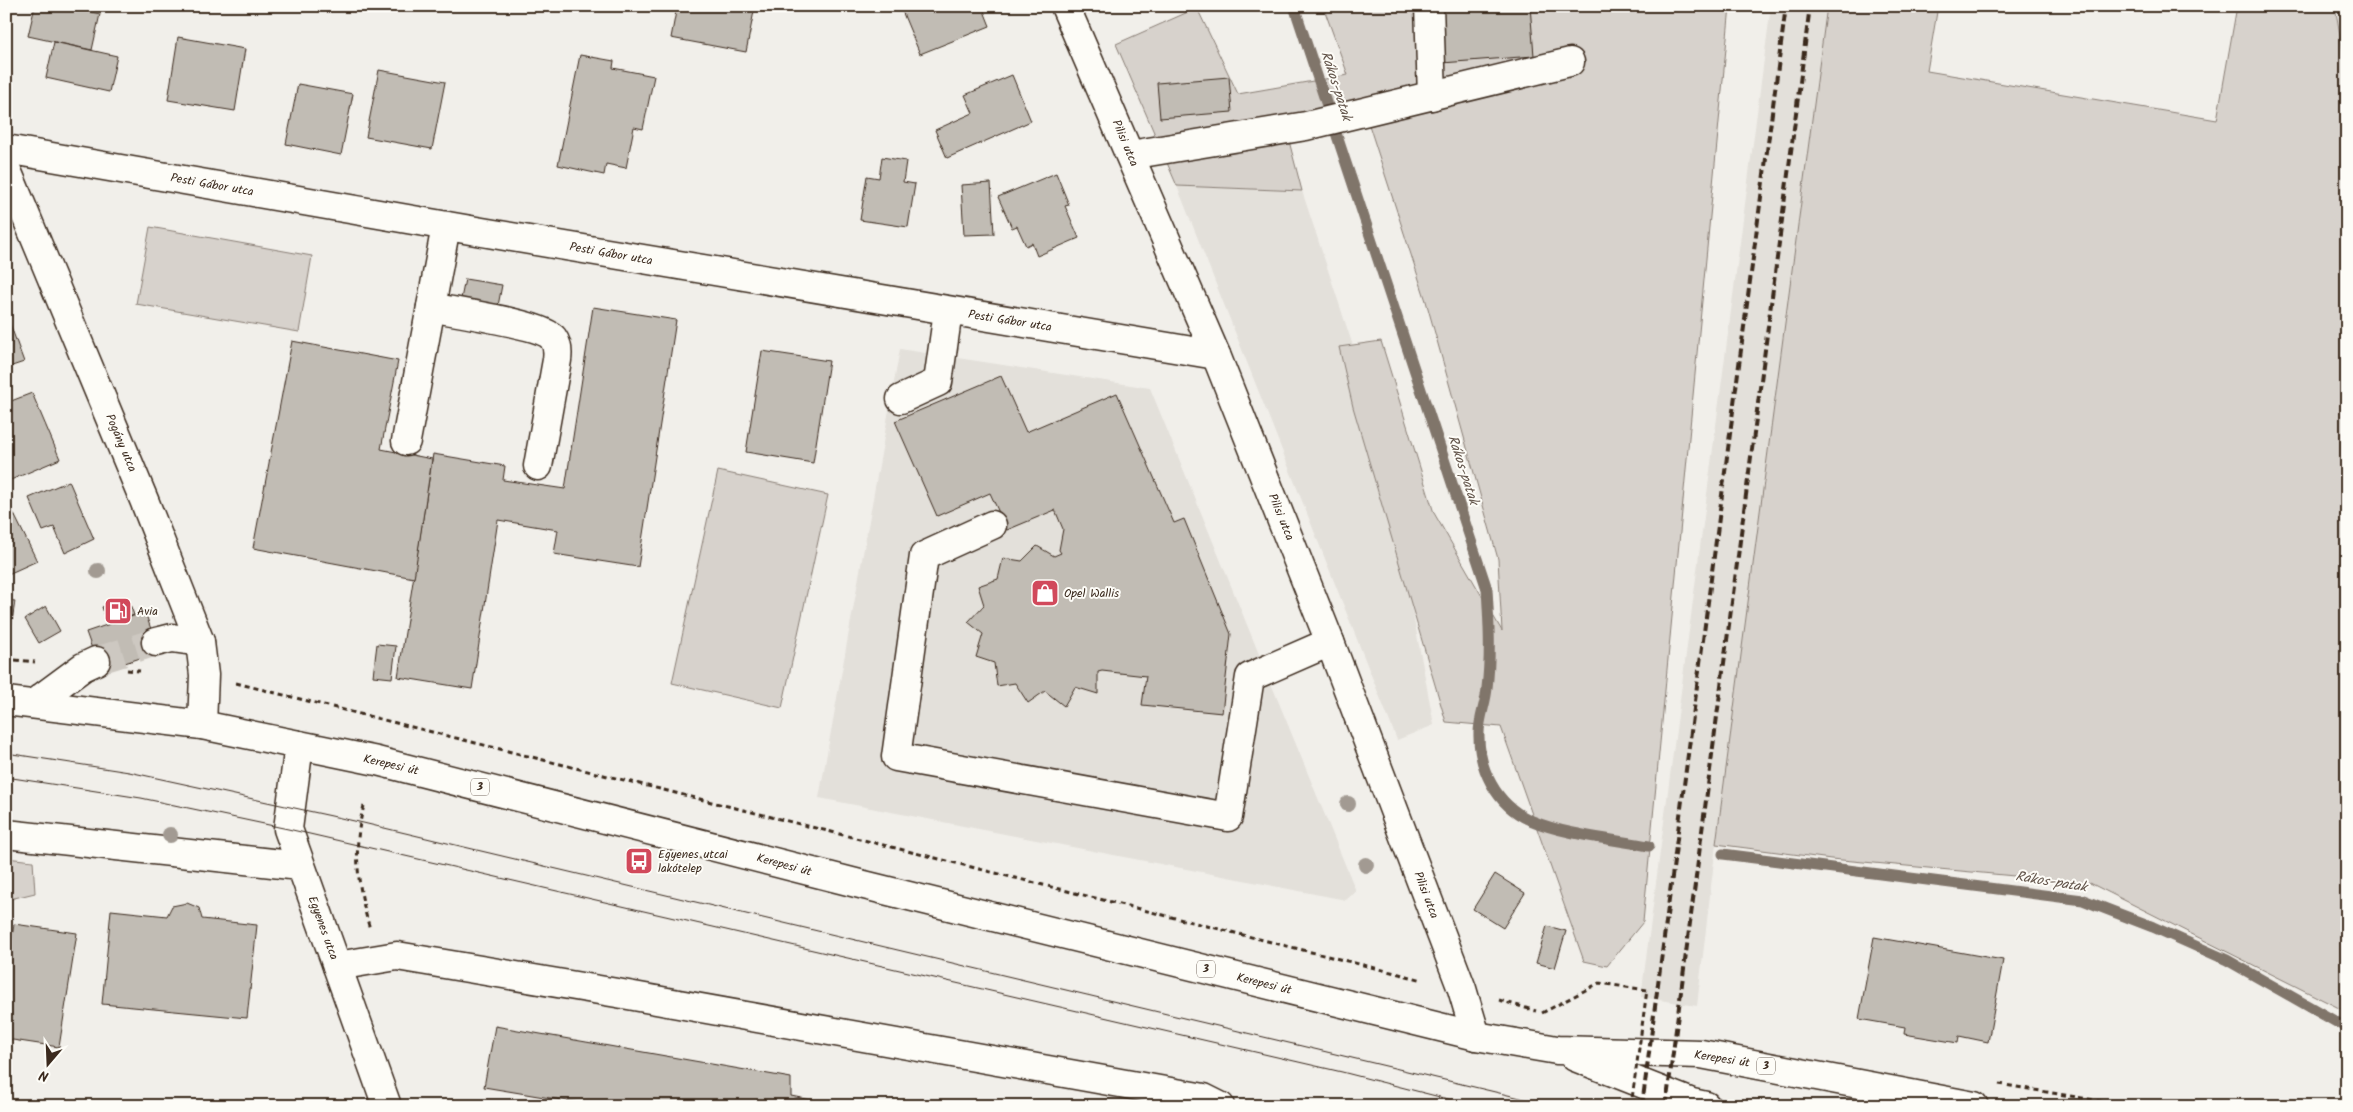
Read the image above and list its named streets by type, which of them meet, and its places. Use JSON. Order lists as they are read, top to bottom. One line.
{"streets":{"street":["Pilisi utca","Pesti Gábor utca","Pogány utca","Kerepesi út","3","Egyenes utca"]},"crossings":[["Pilisi utca","Pesti Gábor utca"],["Pilisi utca","Kerepesi út"],["Pogány utca","Kerepesi út"],["Kerepesi út","Egyenes utca"]],"water":["Rákos-patak"],"places":{"shop":["Opel Wallis"],"fuel station":["Avia"],"bus stop":["Egyenes utcai lakótelep"]},"north":"bottom"}
